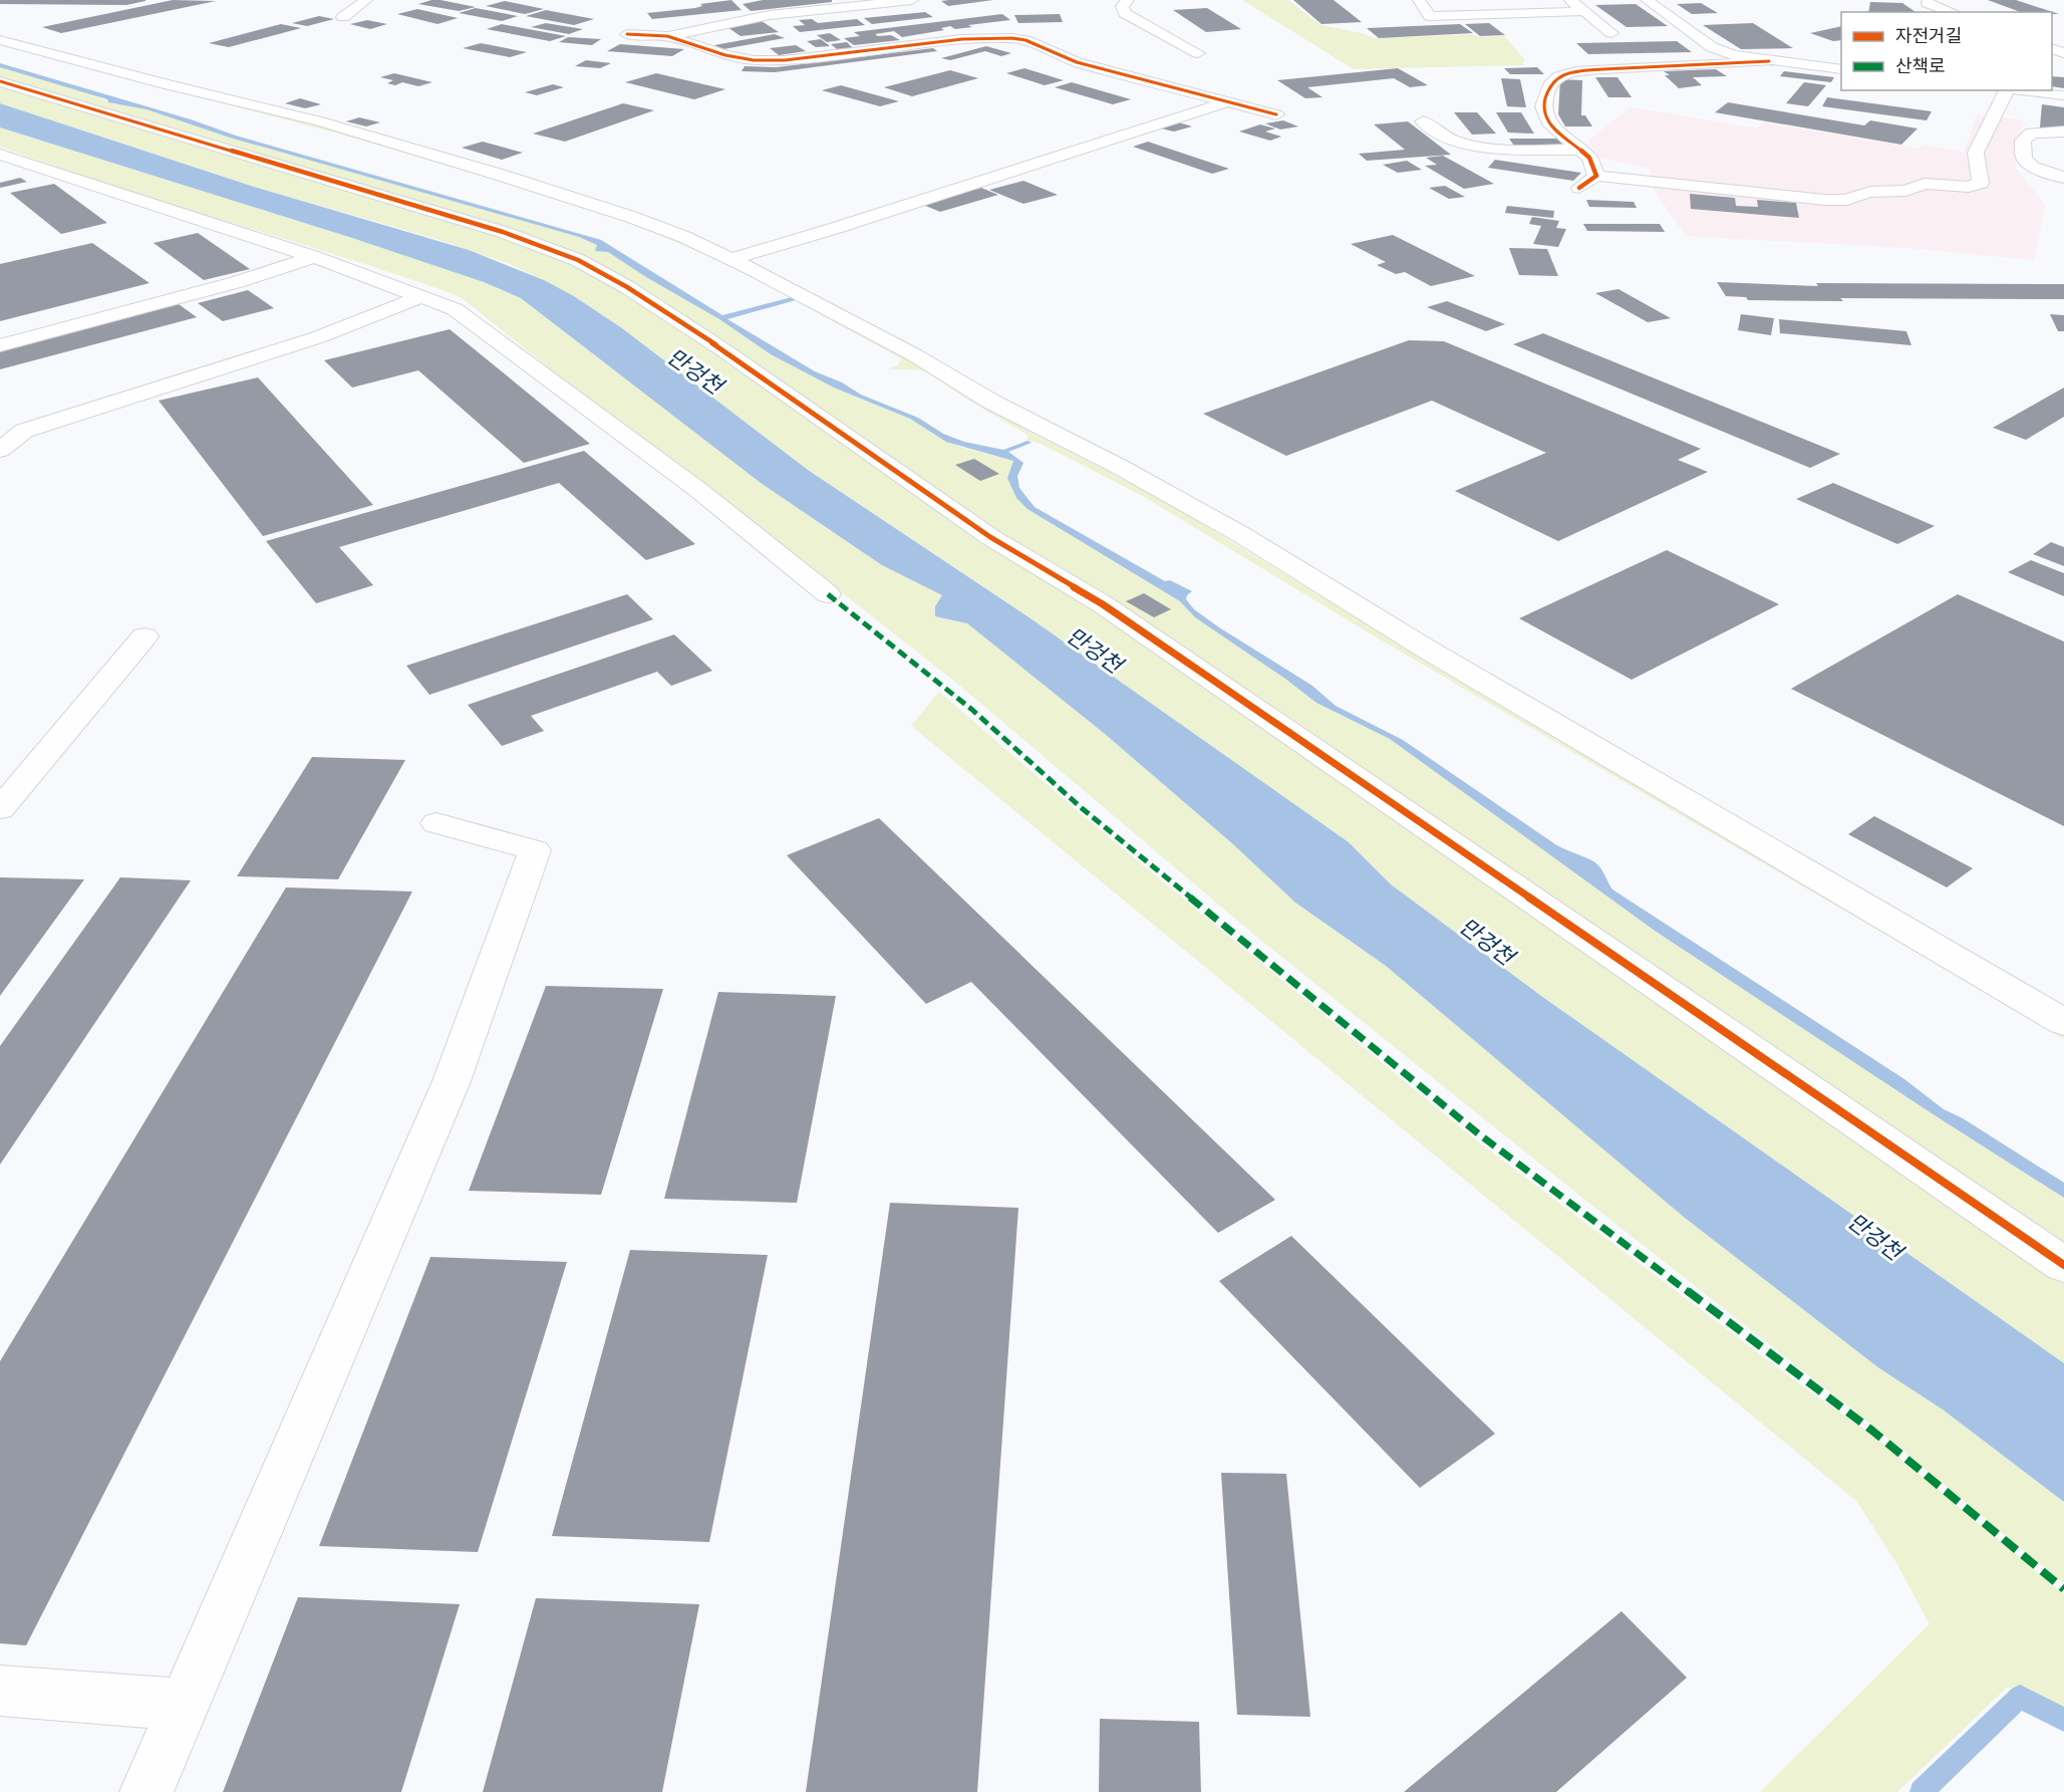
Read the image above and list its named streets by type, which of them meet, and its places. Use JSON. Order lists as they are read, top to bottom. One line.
{"water":["만겅천"],"legend":["자전거길","산책로"]}
